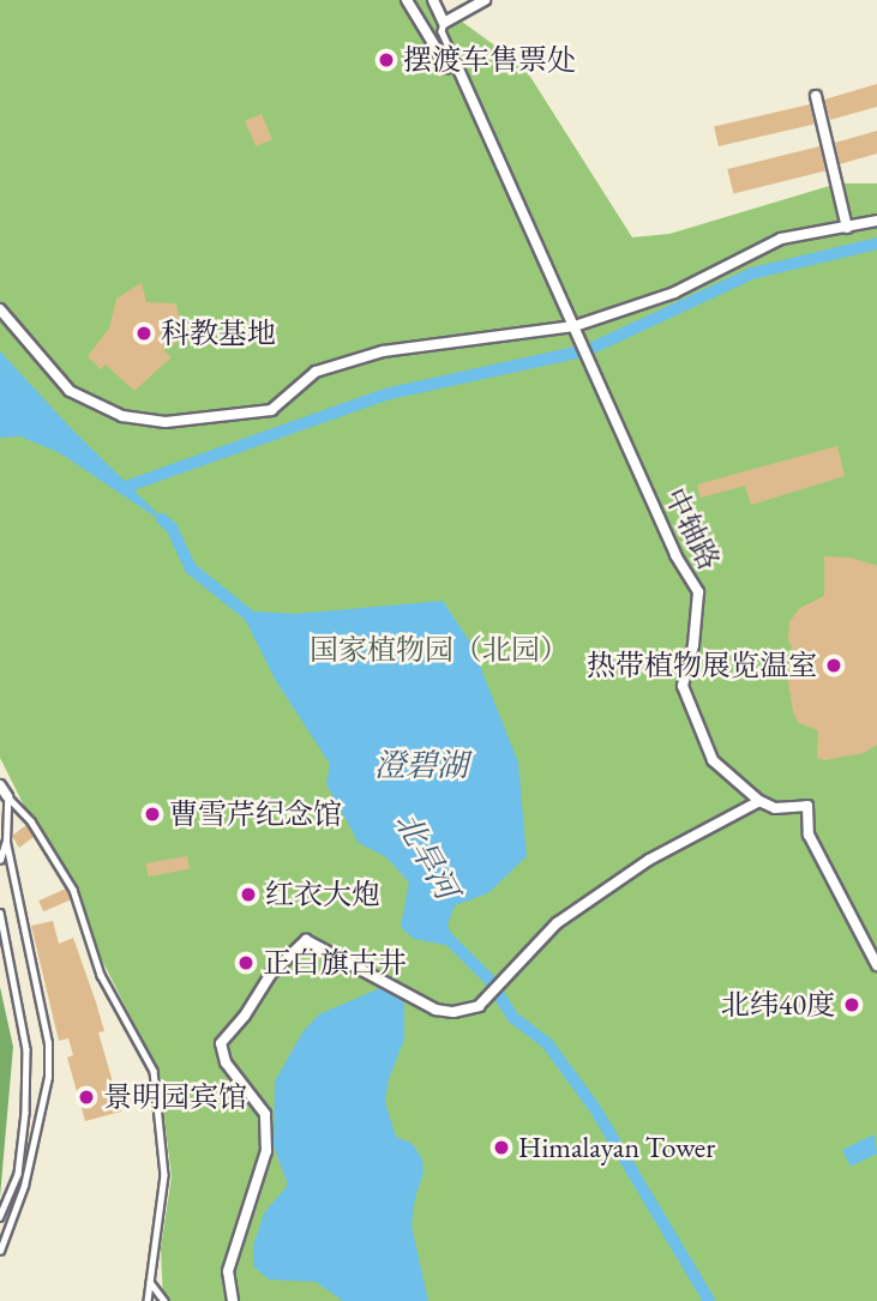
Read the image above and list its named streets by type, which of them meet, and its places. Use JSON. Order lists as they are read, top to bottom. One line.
{"streets":{"street":["中轴路"]},"water":["澄碧湖","北旱河"],"parks":["国家植物园（北园）"],"places":["摆渡车售票处","科教基地","热带植物展览温室","曹雪芹纪念馆","红衣大炮","正白旗古井","北纬40度","景明园宾馆","Himalayan Tower"]}
